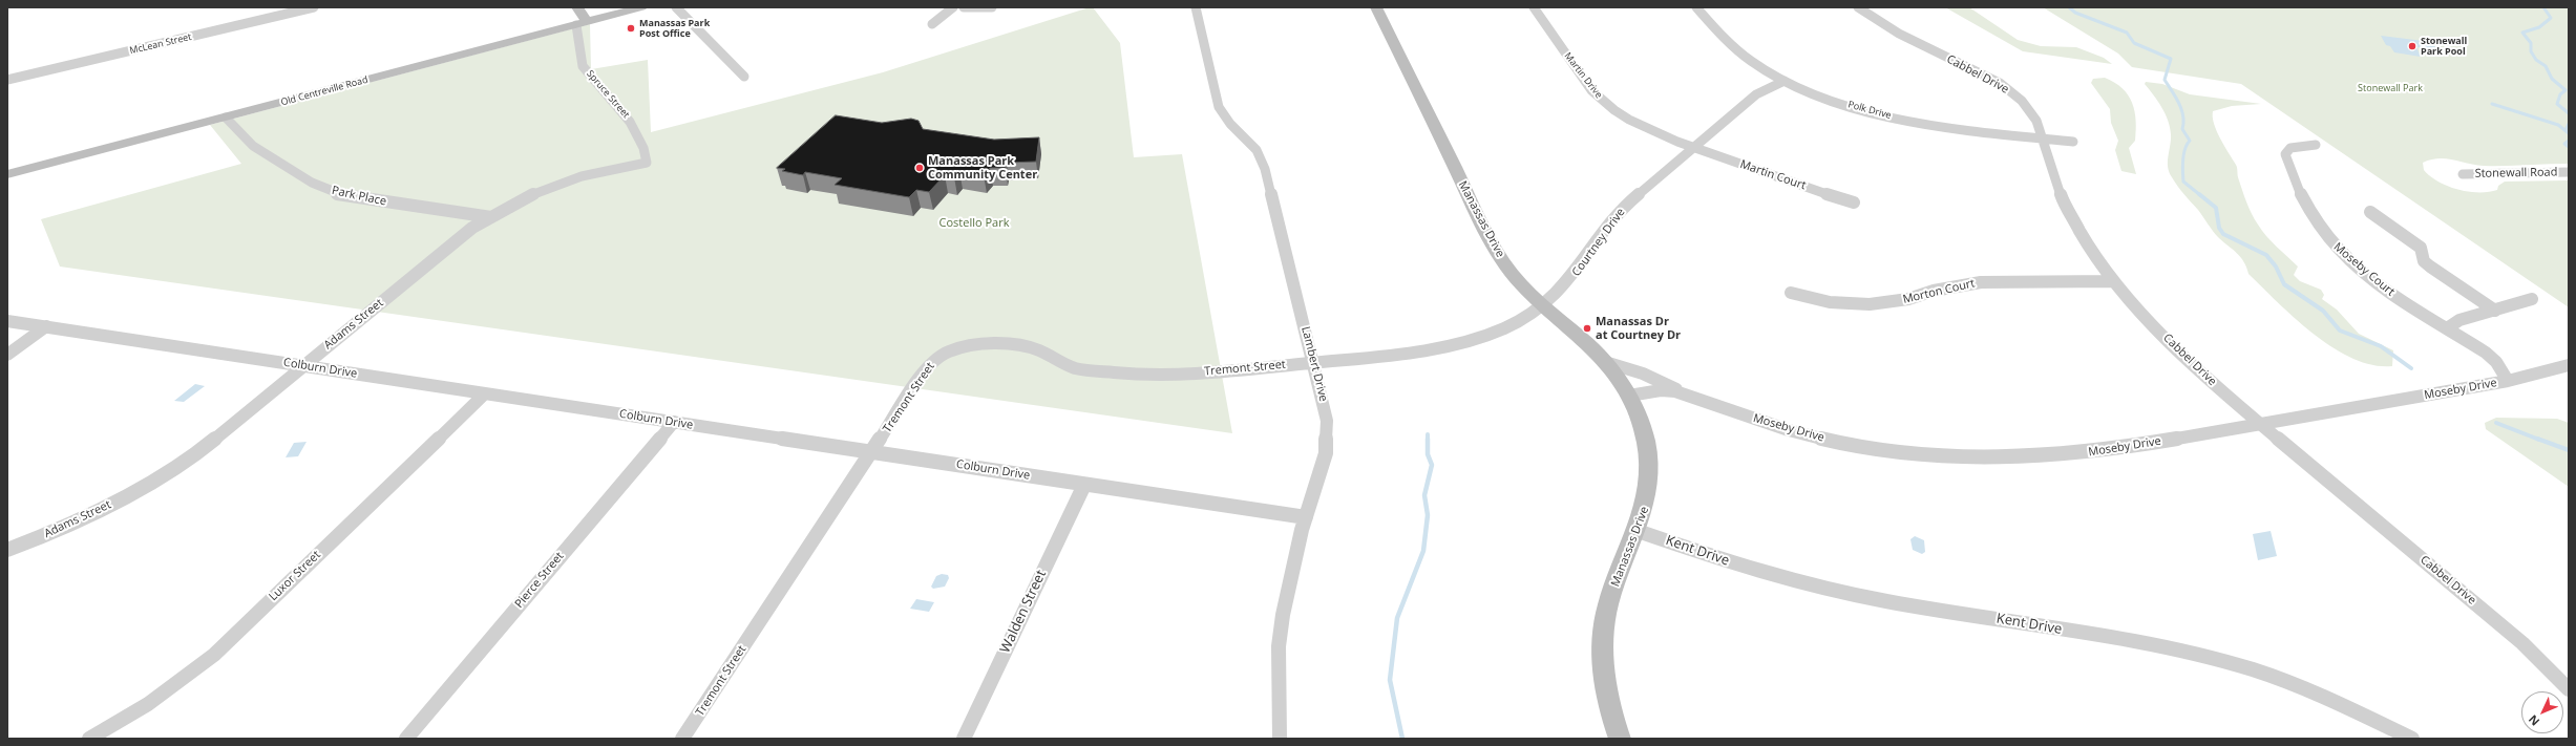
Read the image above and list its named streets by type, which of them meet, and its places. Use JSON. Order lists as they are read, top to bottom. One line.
{"streets":{"main road":["Old Centreville Road","Spruce Street","Manassas Drive"],"street":["McLean Street","Cabbel Drive","Martin Drive","Polk Drive","Stonewall Road","Martin Court","Park Place","Courtney Drive","Moseby Court","Morton Court","Adams Street","Lambert Drive","Colburn Drive","Tremont Street","Moseby Drive","Kent Drive","Luxor Street","Pierce Street","Walden Street"]},"crossings":[["Cabbel Drive","Polk Drive"],["Cabbel Drive","Morton Court"],["Cabbel Drive","Moseby Drive"],["Martin Drive","Martin Court"],["Martin Drive","Courtney Drive"],["Old Centreville Road","Spruce Street"],["Old Centreville Road","Park Place"],["Spruce Street","Adams Street"],["Polk Drive","Courtney Drive"],["Martin Court","Courtney Drive"],["Park Place","Adams Street"],["Manassas Drive","Courtney Drive"],["Manassas Drive","Moseby Drive"],["Manassas Drive","Kent Drive"],["Courtney Drive","Lambert Drive"],["Courtney Drive","Tremont Street"],["Moseby Court","Moseby Drive"],["Adams Street","Colburn Drive"],["Lambert Drive","Colburn Drive"],["Lambert Drive","Tremont Street"],["Colburn Drive","Tremont Street"],["Colburn Drive","Luxor Street"],["Colburn Drive","Pierce Street"],["Colburn Drive","Walden Street"]],"parks":["Stonewall Park","Costello Park"],"places":["Manassas Park Post Office","Stonewall Park Pool","Manassas Park Community Center","Manassas Dr at Courtney Dr"],"north":"bottom left"}
